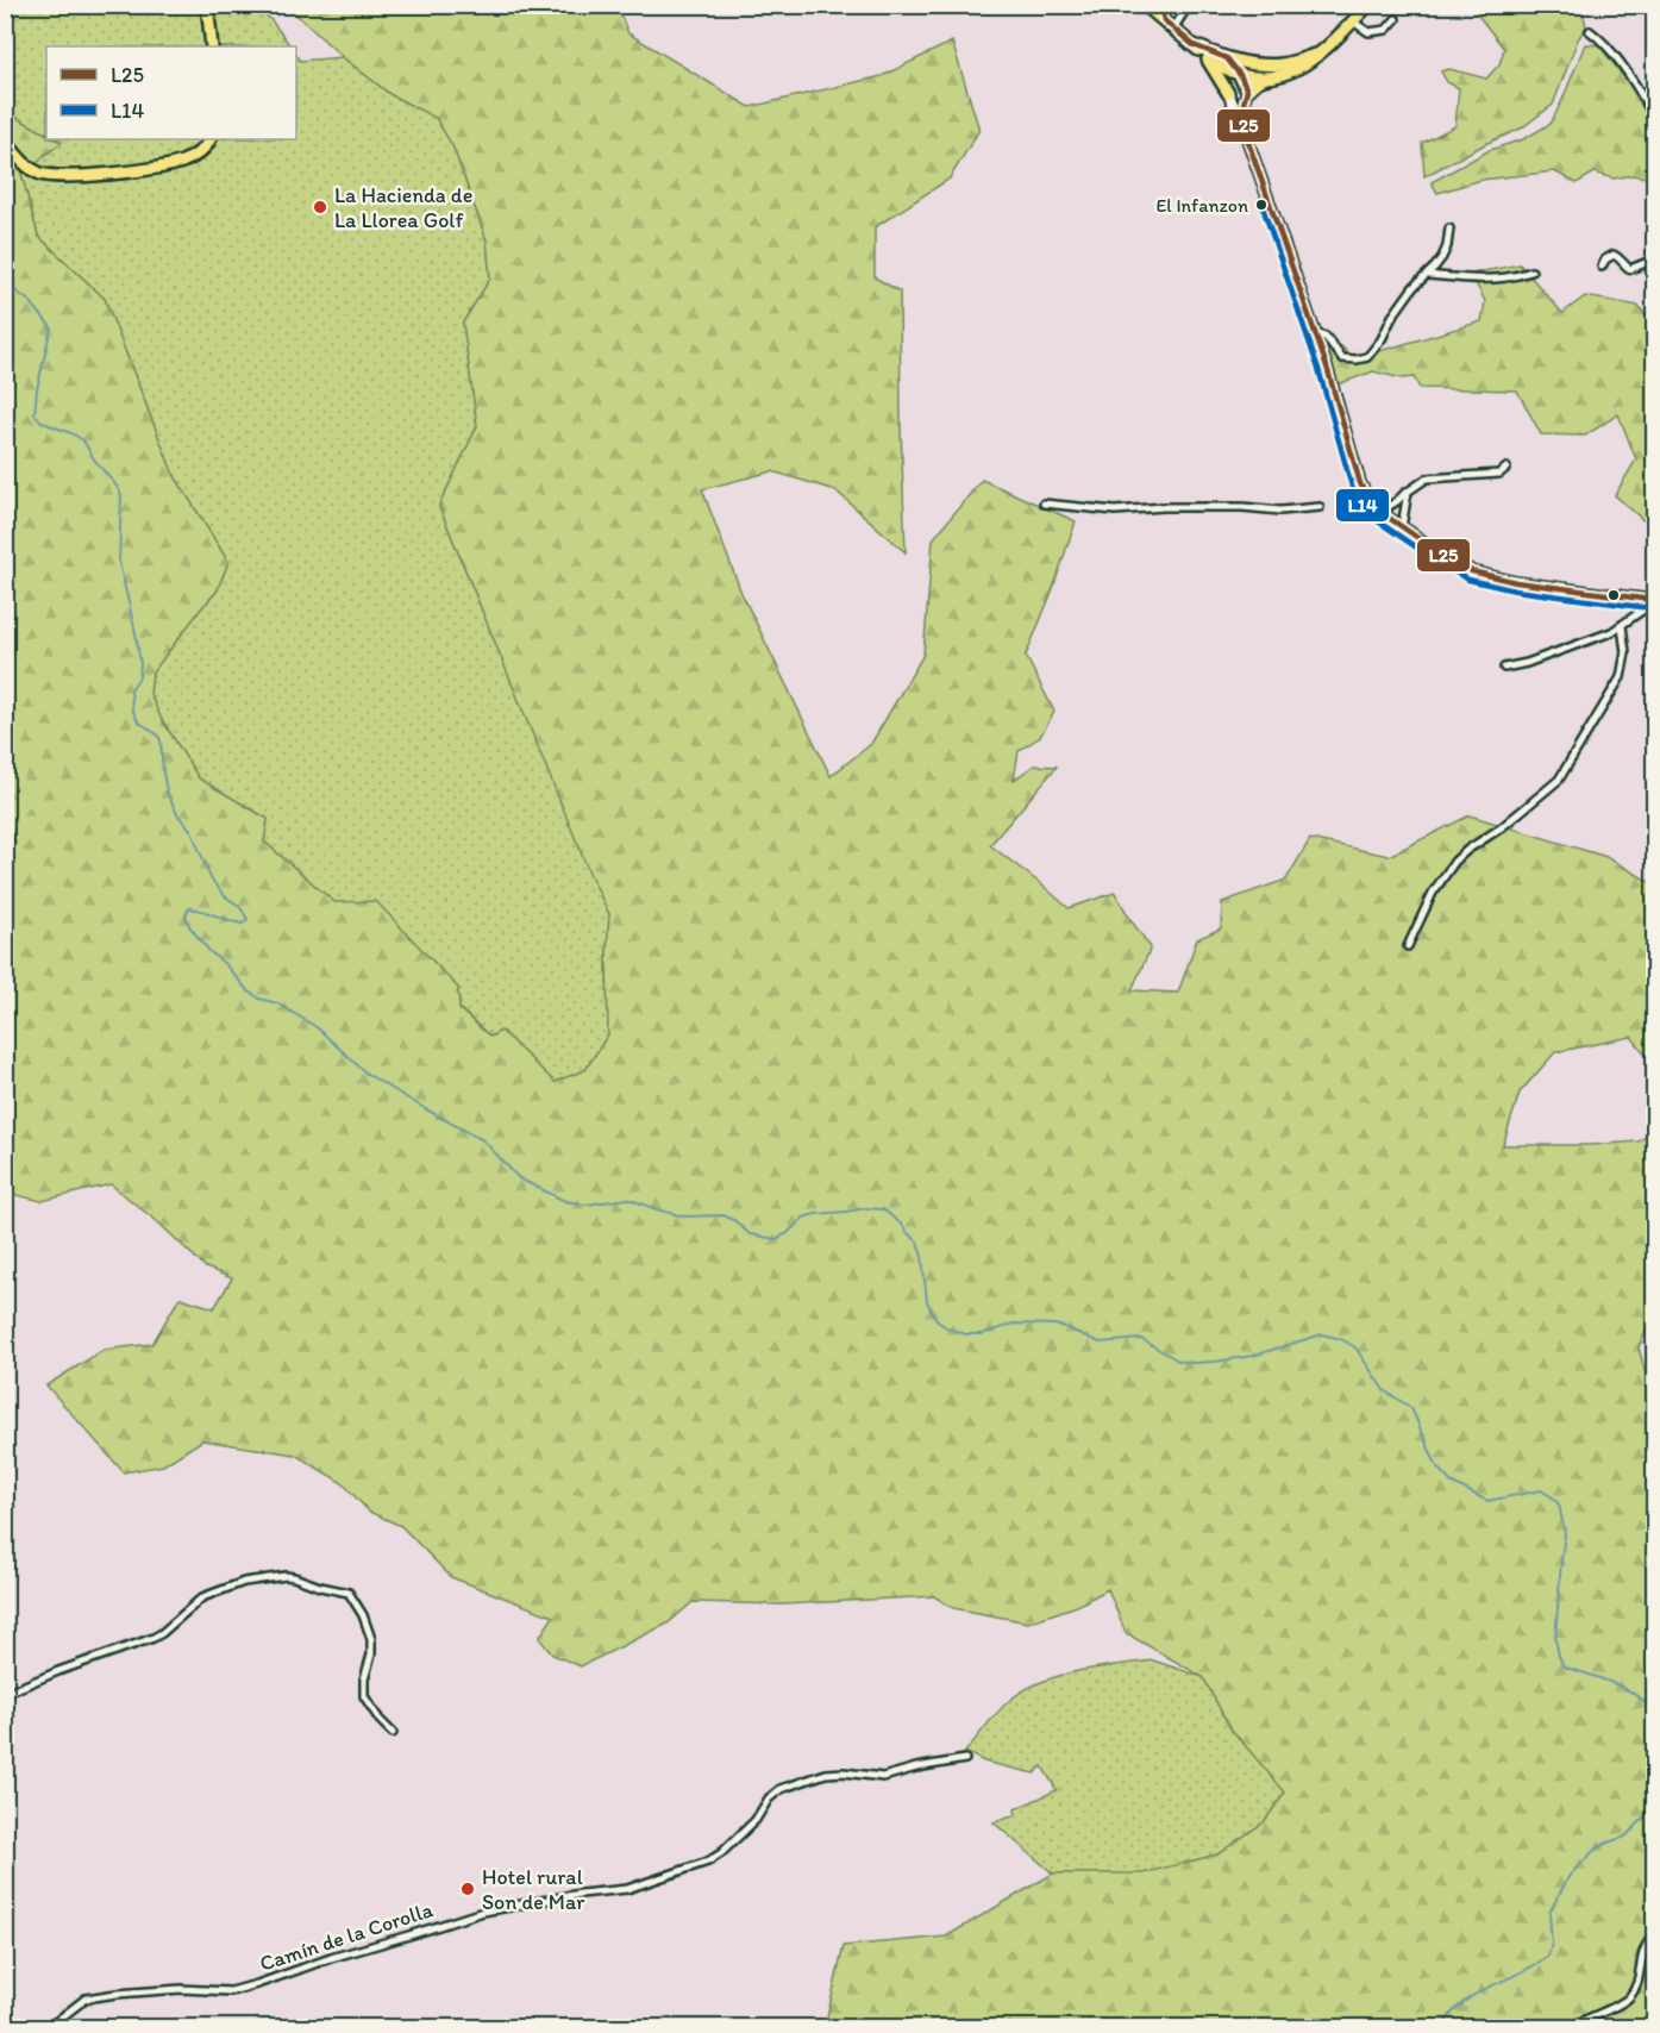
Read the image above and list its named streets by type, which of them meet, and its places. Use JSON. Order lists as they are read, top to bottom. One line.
{"streets":{"street":["Camín de la Corolla"]},"places":["El Infanzon","La Hacienda de La Llorea Golf","Hotel rural Son de Mar"],"lines":["transit line L25","transit line L14"],"legend":["L25","L14"]}
